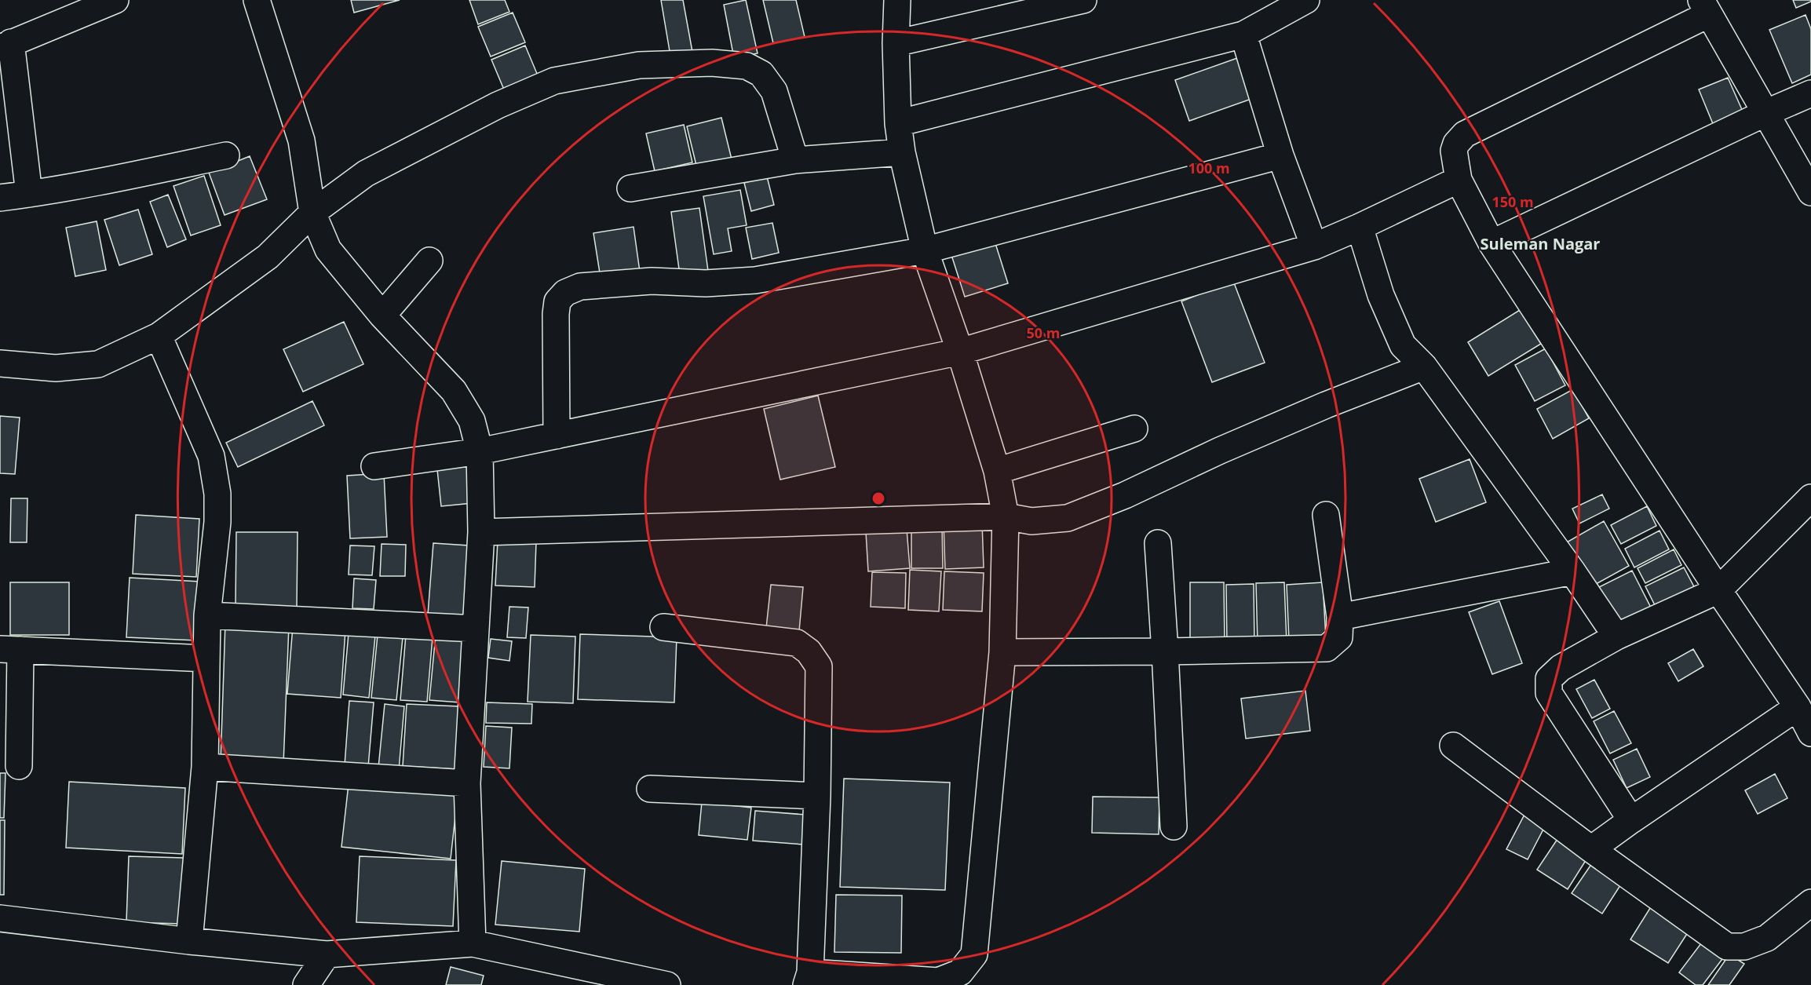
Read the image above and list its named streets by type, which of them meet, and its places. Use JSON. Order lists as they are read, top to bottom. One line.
{"districts":["Suleman Nagar"],"rings":["100 m","150 m","50 m"]}
